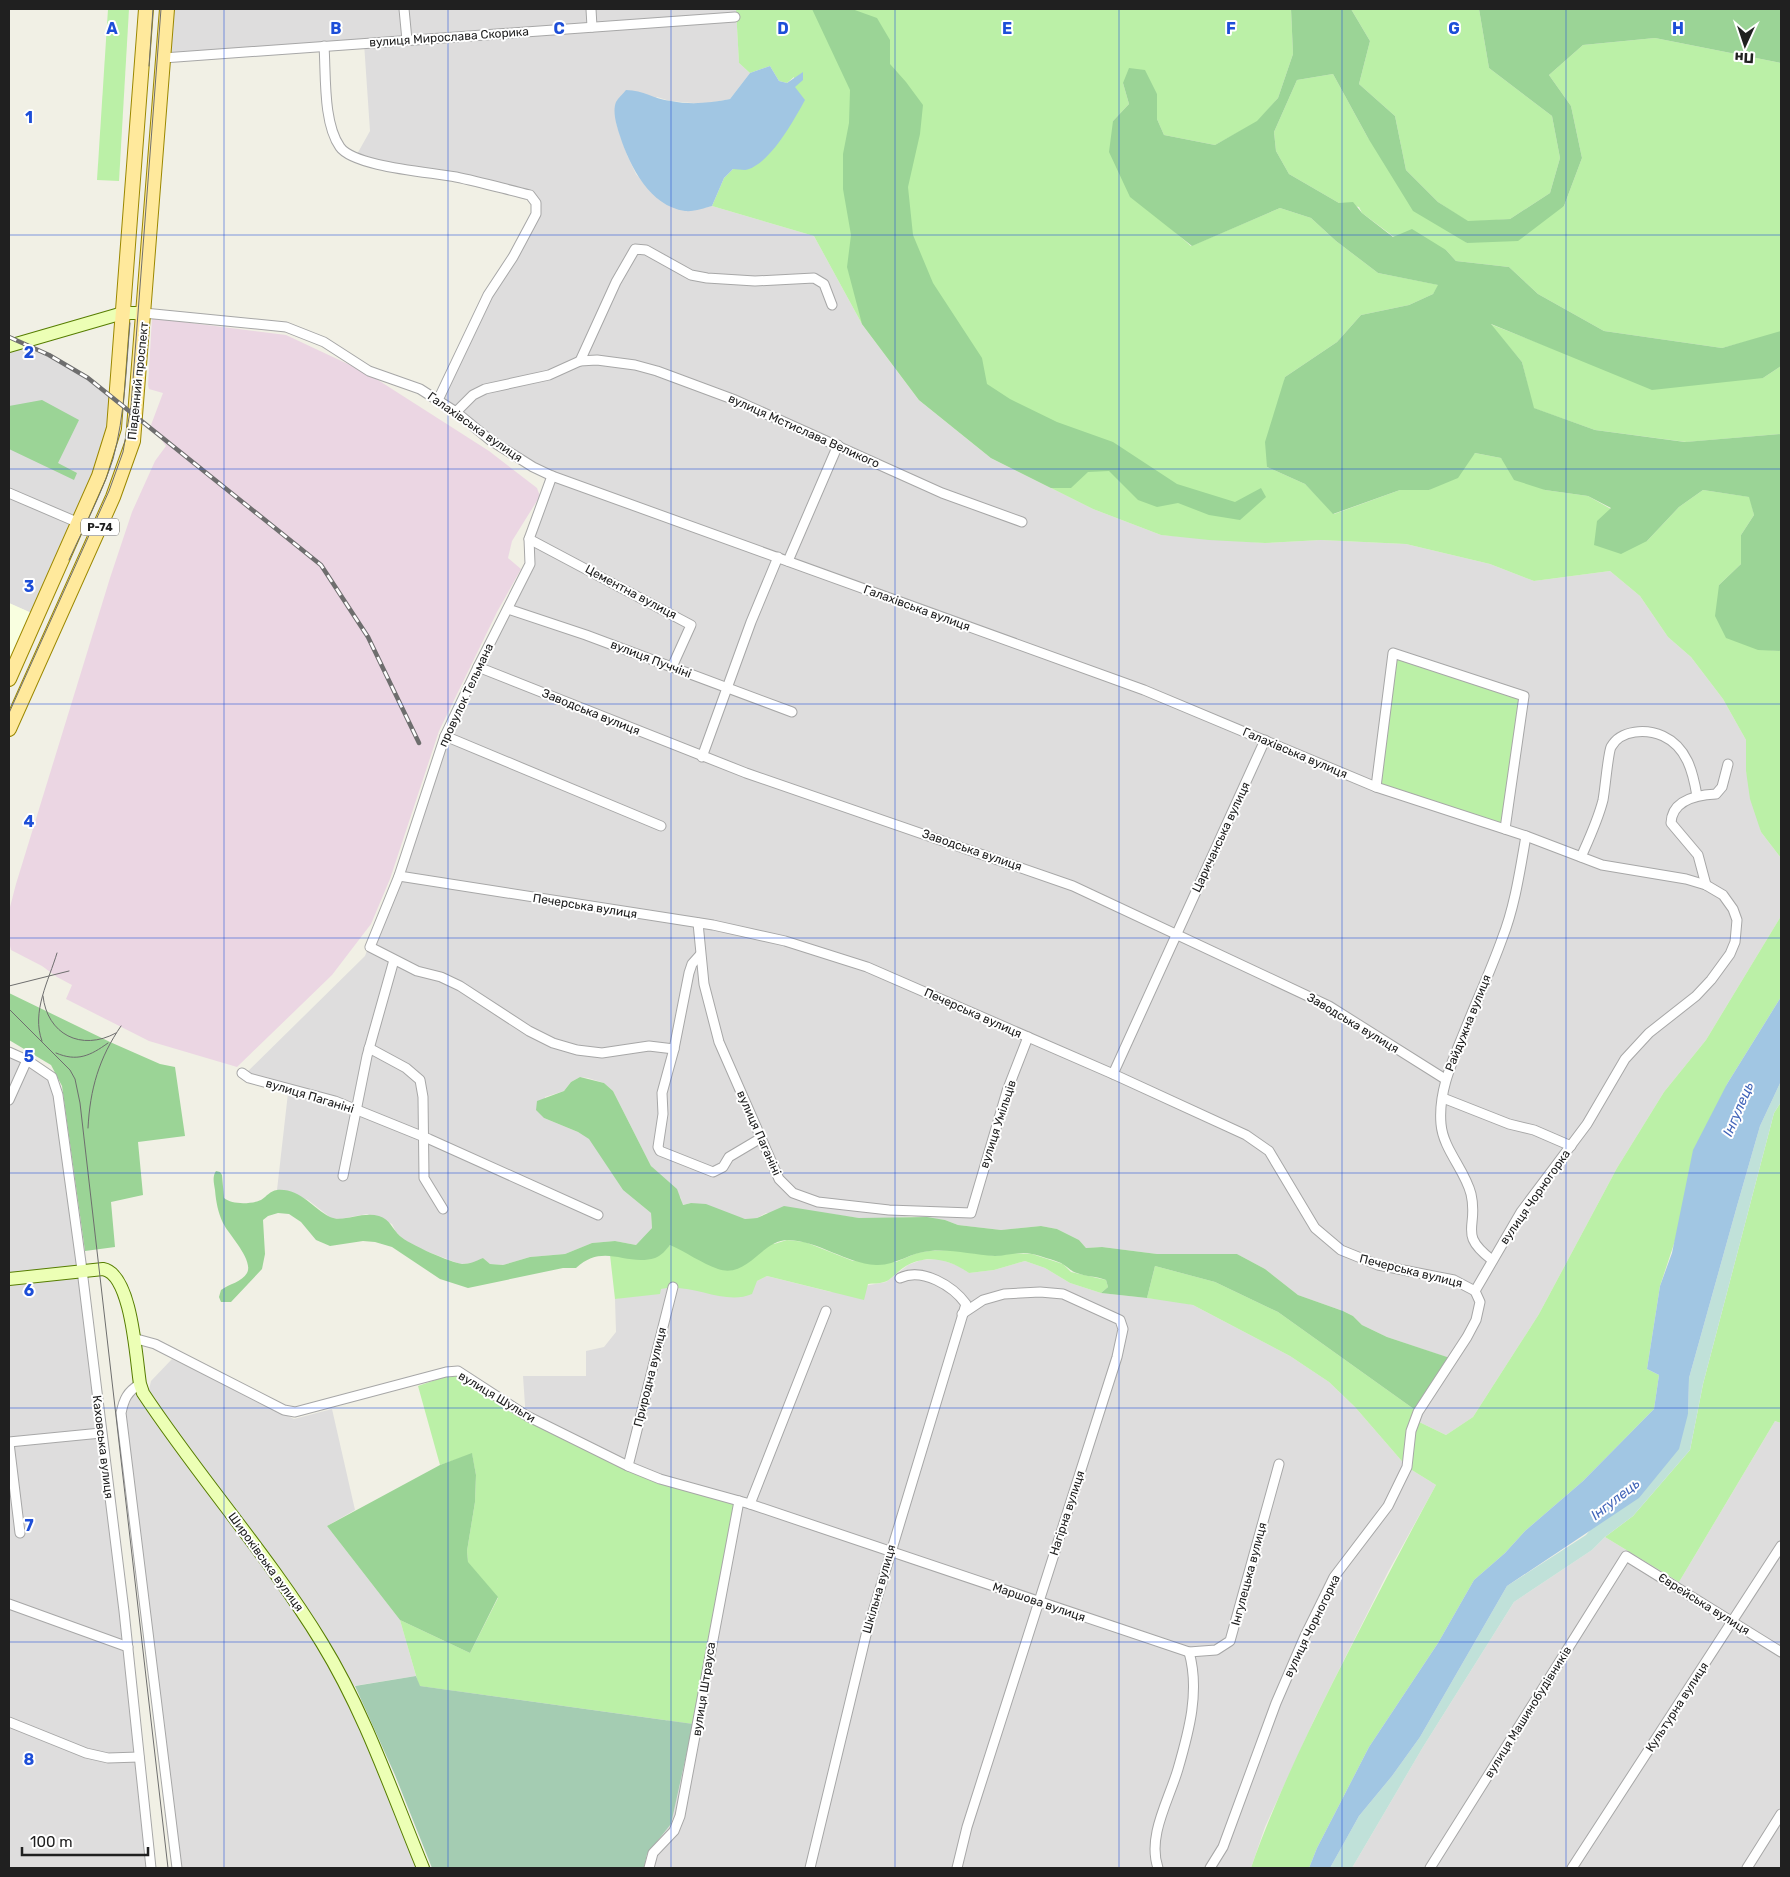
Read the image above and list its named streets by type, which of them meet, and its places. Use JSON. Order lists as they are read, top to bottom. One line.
{"streets":{"main road":["Південний проспект","Р-74","Широківська вулиця"],"street":["вулиця Мирослава Скорика","Галахівська вулиця","вулиця Мстислава Великого","Цементна вулиця","вулиця Пуччіні","провулок Тельмана","Заводська вулиця","Царичанська вулиця","Печерська вулиця","Райдужна вулиця","вулиця Паганіні","вулиця Умільців","вулиця Чорногорка","Природна вулиця","вулиця Шульги","Каховська вулиця","Нагірна вулиця","Інгулецька вулиця","Шкільна вулиця","Маршова вулиця","Єврейська вулиця","вулиця Штрауса","Культурна вулиця","вулиця Машинобудівників"]},"crossings":[["вулиця Мирослава Скорика","Південний проспект"],["Південний проспект","Галахівська вулиця"],["Галахівська вулиця","вулиця Мстислава Великого"],["Галахівська вулиця","провулок Тельмана"],["Галахівська вулиця","Царичанська вулиця"],["Галахівська вулиця","Райдужна вулиця"],["Галахівська вулиця","вулиця Чорногорка"],["Цементна вулиця","вулиця Пуччіні"],["Цементна вулиця","провулок Тельмана"],["вулиця Пуччіні","провулок Тельмана"],["провулок Тельмана","Заводська вулиця"],["провулок Тельмана","Печерська вулиця"],["Заводська вулиця","Царичанська вулиця"],["Заводська вулиця","Райдужна вулиця"],["Царичанська вулиця","Печерська вулиця"],["Печерська вулиця","вулиця Паганіні"],["Печерська вулиця","вулиця Умільців"],["Печерська вулиця","вулиця Чорногорка"],["Райдужна вулиця","вулиця Чорногорка"],["вулиця Паганіні","вулиця Умільців"],["Природна вулиця","вулиця Шульги"],["вулиця Шульги","Широківська вулиця"],["вулиця Шульги","Шкільна вулиця"],["вулиця Шульги","Маршова вулиця"],["вулиця Шульги","вулиця Штрауса"],["Каховська вулиця","Широківська вулиця"],["Нагірна вулиця","Шкільна вулиця"],["Нагірна вулиця","Маршова вулиця"],["Інгулецька вулиця","Маршова вулиця"],["Шкільна вулиця","Маршова вулиця"],["Єврейська вулиця","Культурна вулиця"],["Єврейська вулиця","вулиця Машинобудівників"]],"water":["Інгулець"],"scale_bar":"100 m","north":"bottom","grid":{"columns":["A","B","C","D","E","F","G","H"],"rows":["1","2","3","4","5","6","7","8"]}}
